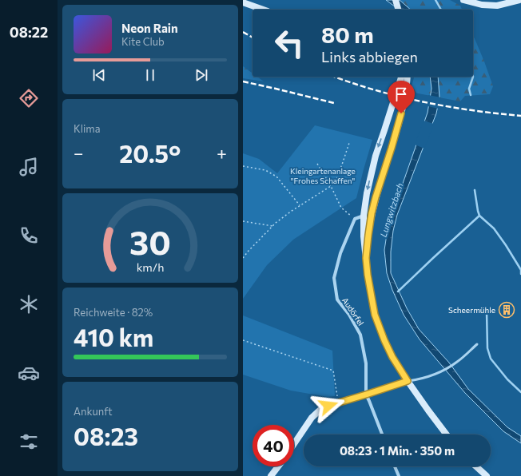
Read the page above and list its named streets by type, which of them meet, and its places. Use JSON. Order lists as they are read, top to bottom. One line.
{"streets":{"street":["Audörfel"]},"water":["Lungwitzbach"],"parks":["Kleingartenanlage \"Frohes Schaffen\""],"places":{"building":["Scheermühle"]},"page":{"tabs":"08:22","turn":["80 m","Links abbiegen"],"song":["Neon Rain","Kite Club"],"tile":["Klima",["Reichweite · 82%","410 km"],["Ankunft","08:23"]],"heat":["−","20.5°","+"],"limit":"40","trip":"08:23 · 1 Min. · 350 m","gauge":["30","km/h"]}}
